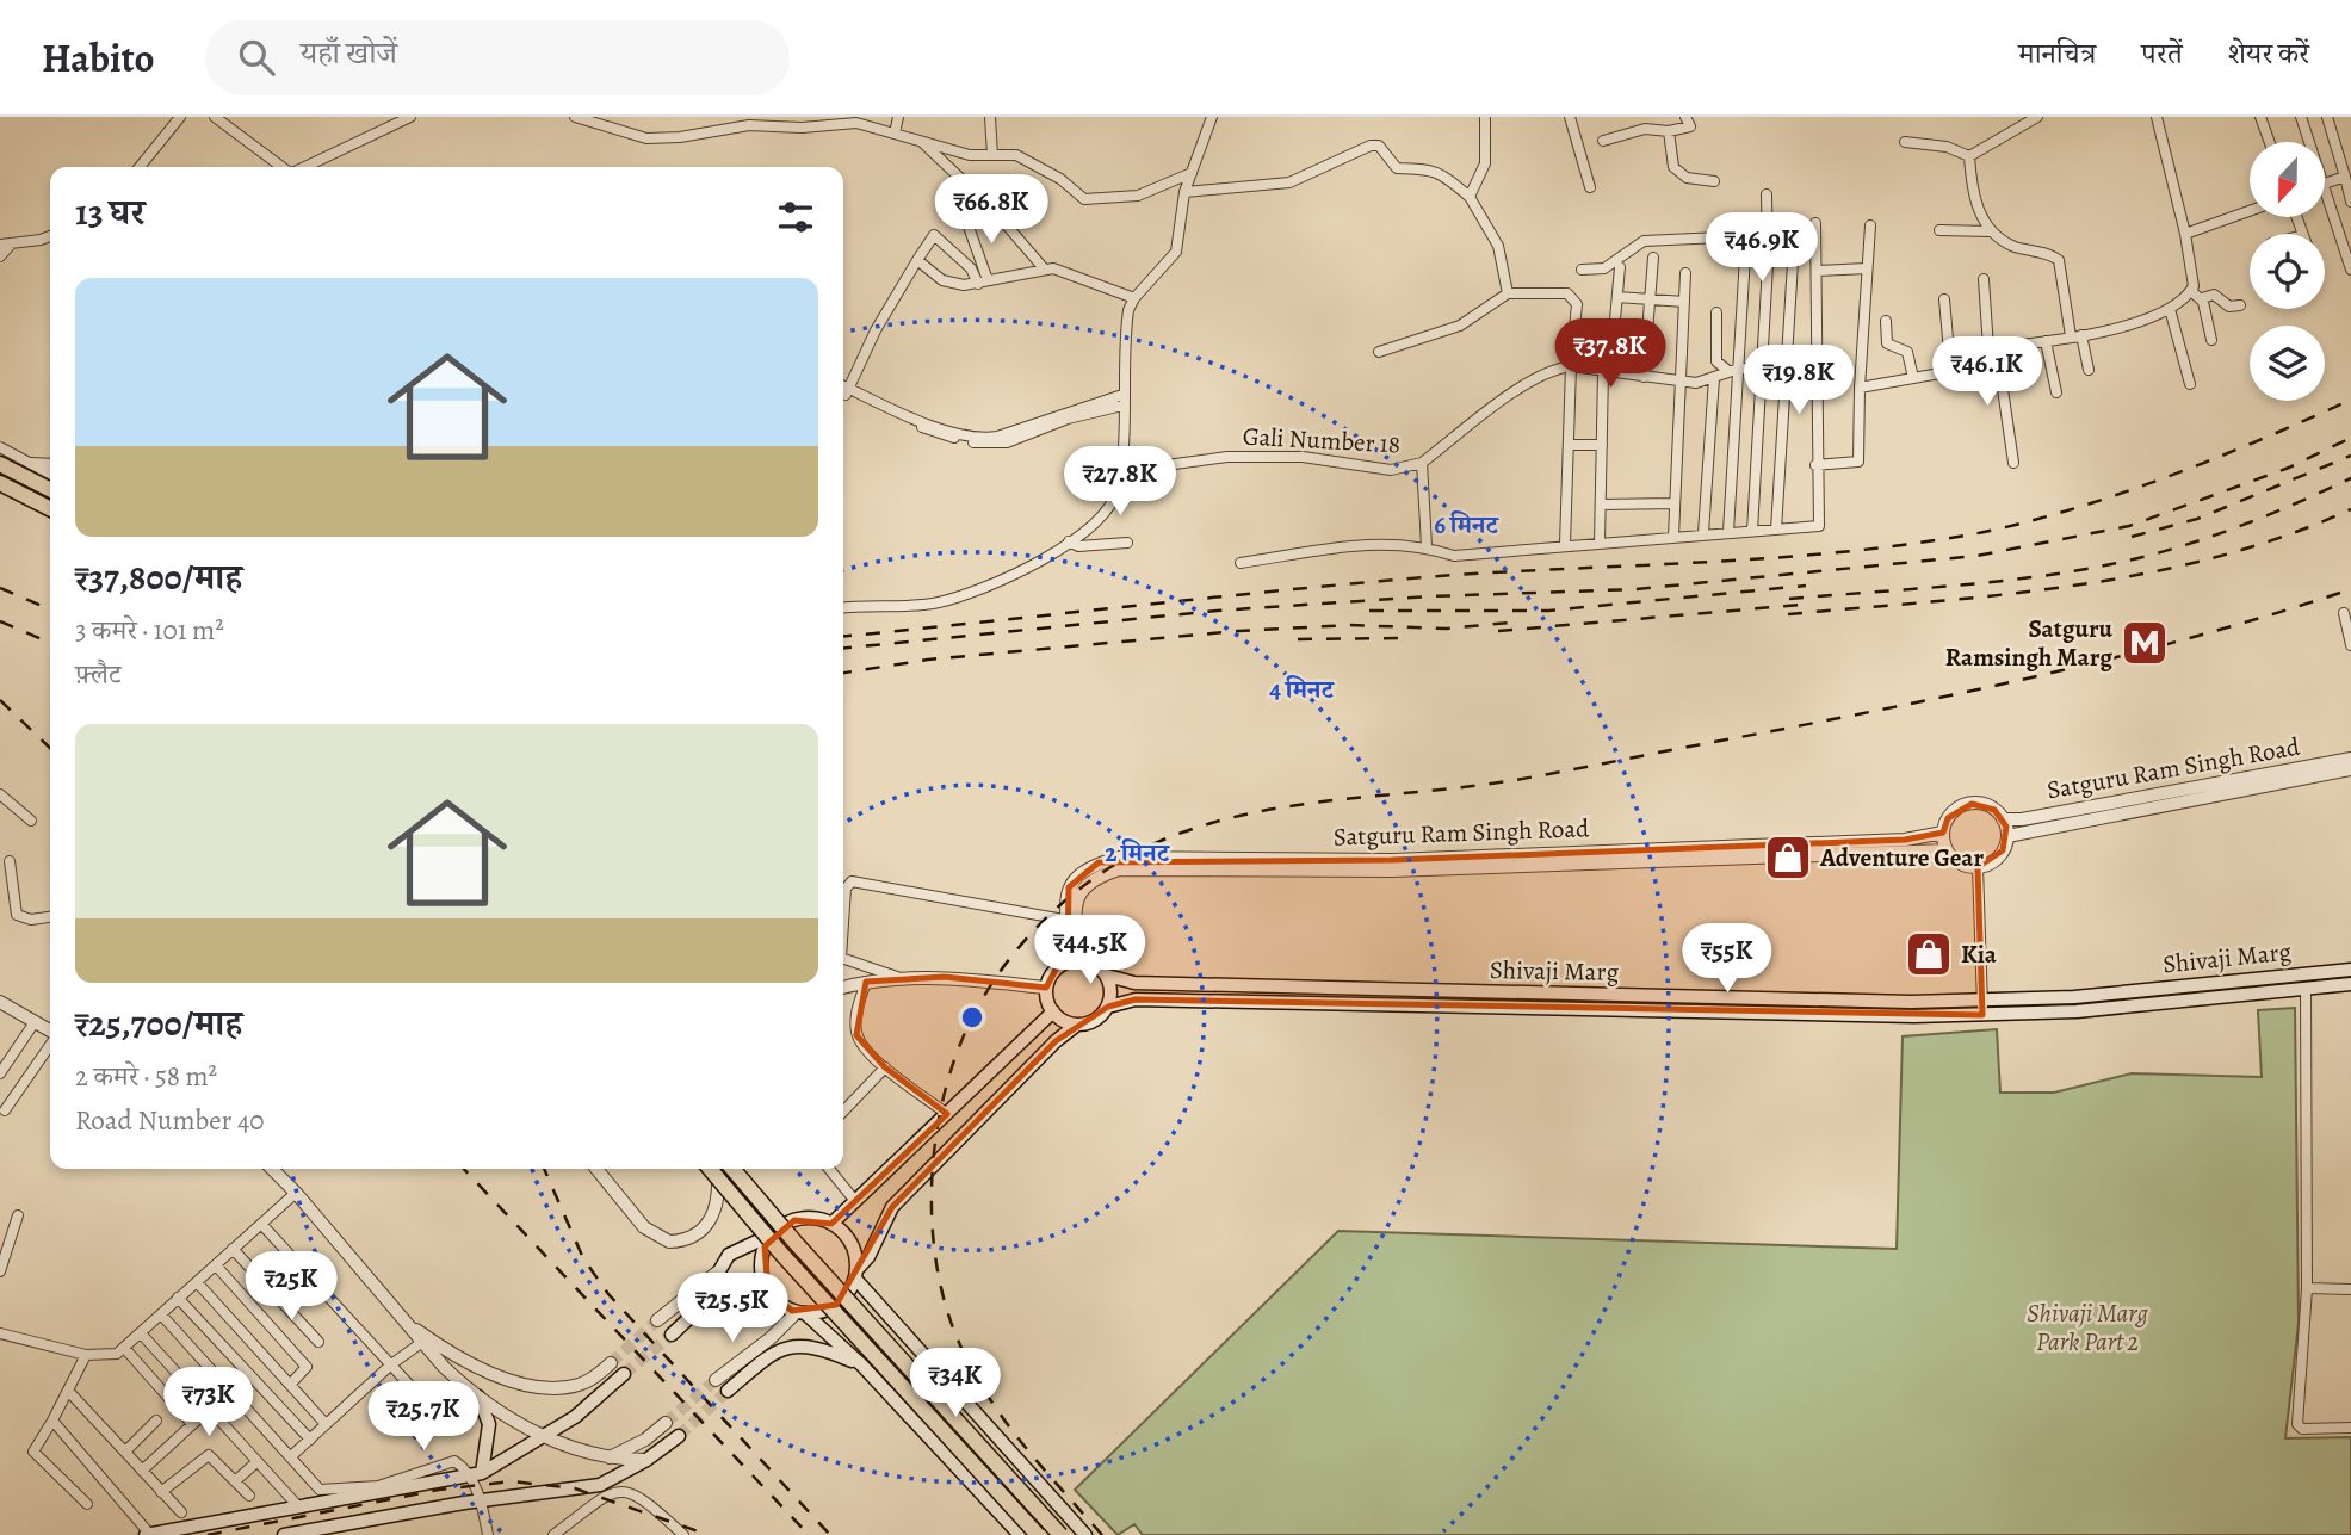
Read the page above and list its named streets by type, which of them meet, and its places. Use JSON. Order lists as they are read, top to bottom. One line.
{"streets":{"main road":["Shivaji Marg"],"street":["Gali Number 18","Satguru Ram Singh Road"]},"crossings":[["Satguru Ram Singh Road","Shivaji Marg"]],"parks":["Shivaji Marg Park Part 2"],"places":{"metro station":["Satguru Ramsingh Marg"],"shop":["Adventure Gear","Kia"]},"north":"bottom","page":{"header":"Habito","search":"यहाँ खोजें","nav":["मानचित्र","परतें","शेयर करें"],"heading":"13 घर","price":["₹66.8K","₹46.9K","₹37.8K","₹46.1K","₹19.8K","₹27.8K","₹44.5K","₹55K","₹25K","₹25.5K","₹34K","₹73K","₹25.7K"],"list":[{"name":"₹37,800/माह","note":"3 कमरे · 101 m² · फ़्लैट"},{"name":"₹25,700/माह","note":"2 कमरे · 58 m² · Road Number 40"}]},"rings":["6 मिनट","4 मिनट","2 मिनट"]}
